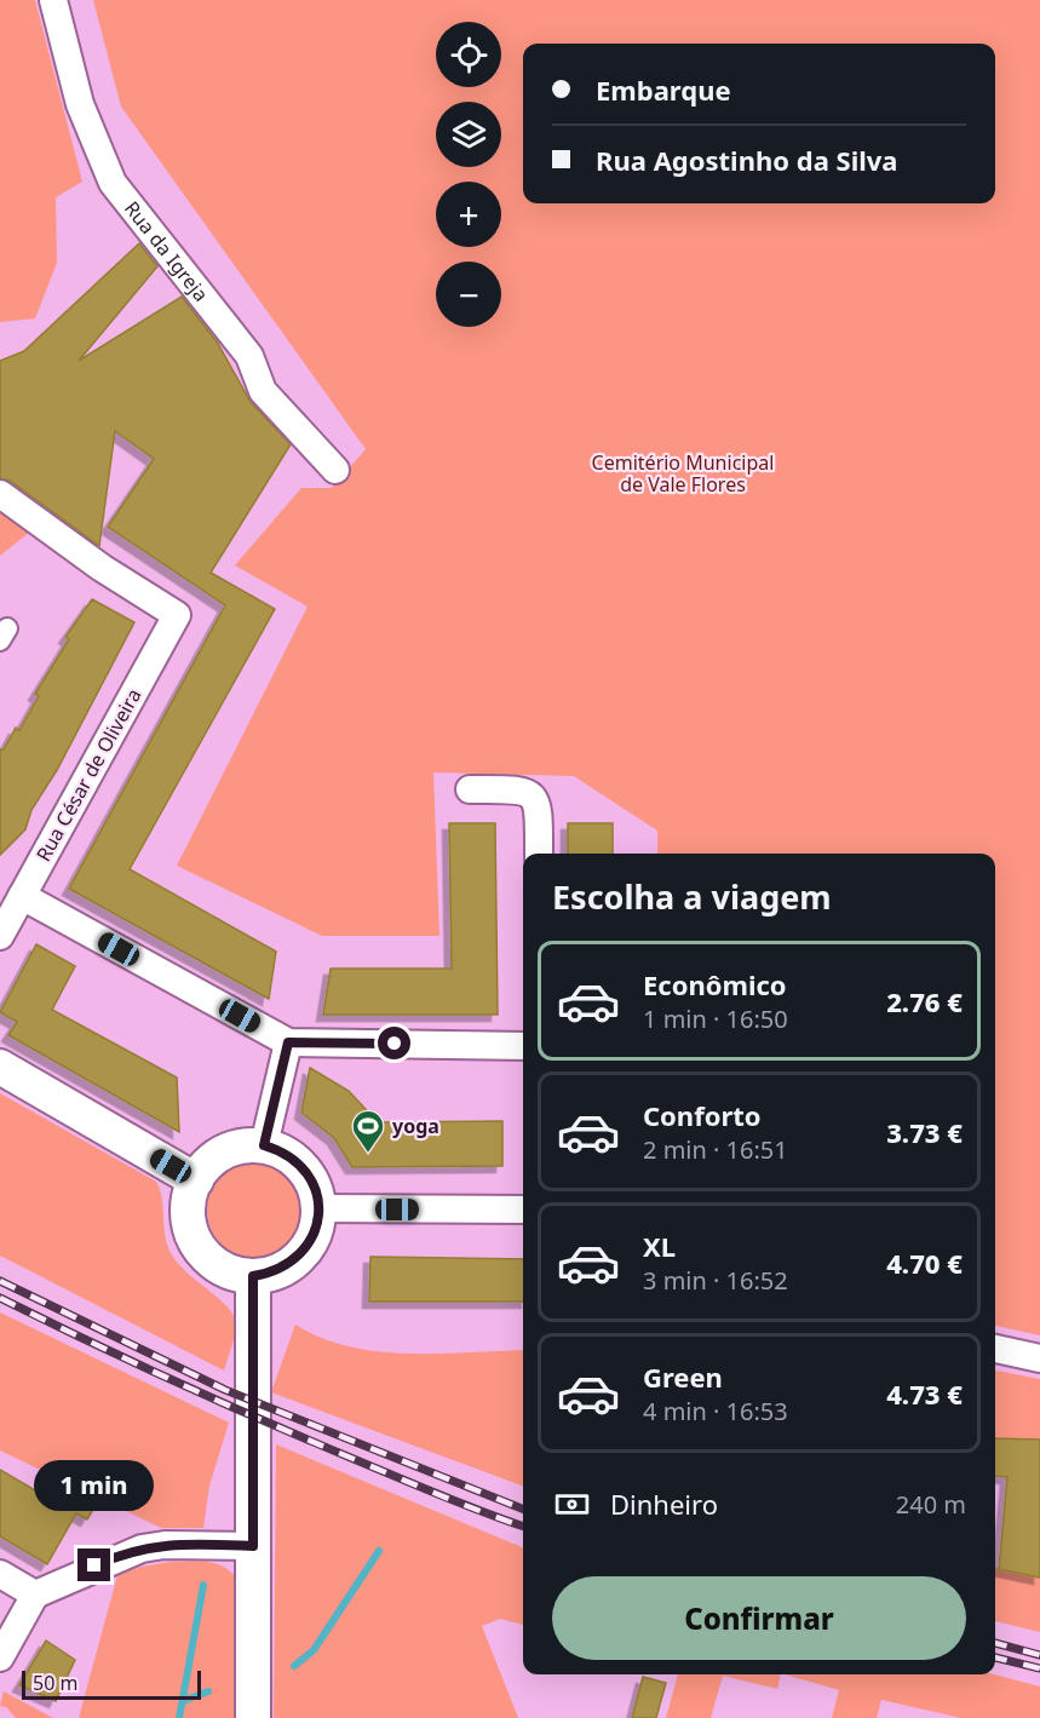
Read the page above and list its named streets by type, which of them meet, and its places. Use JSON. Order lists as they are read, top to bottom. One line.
{"streets":{"street":["Rua da Igreja","Rua César de Oliveira"]},"parks":["Cemitério Municipal de Vale Flores"],"places":{"sports":["yoga"]},"scale_bar":"50 m","page":{"map_buttons":["+","−"],"banner":["Embarque","Rua Agostinho da Silva"],"heading":"Escolha a viagem","list":[{"name":"Econômico","note":"1 min · 16:50","value":"2.76 €"},{"name":"Conforto","note":"2 min · 16:51","value":"3.73 €"},{"name":"XL","note":"3 min · 16:52","value":"4.70 €"},{"name":"Green","note":"4 min · 16:53","value":"4.73 €"}],"bubble":"1 min","pay":["Dinheiro","240 m"],"buttons":"Confirmar","scale":"50 m"}}
